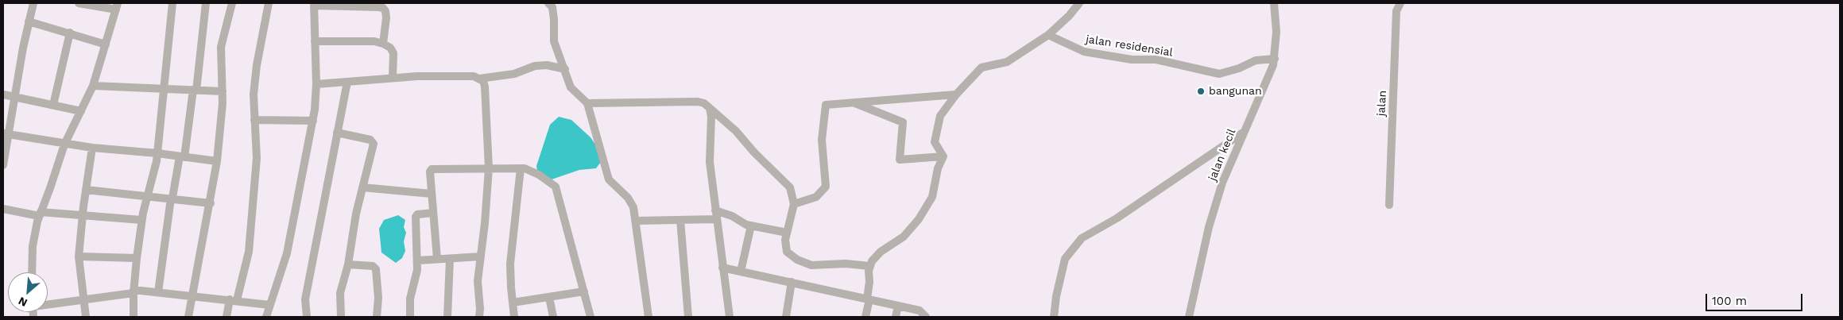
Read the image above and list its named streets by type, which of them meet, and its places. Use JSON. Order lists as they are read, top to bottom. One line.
{"streets":{"street":["jalan residensial","jalan","jalan kecil"]},"crossings":[["jalan residensial","jalan kecil"]],"places":["bangunan"],"scale_bar":"100 m","north":"bottom left"}
